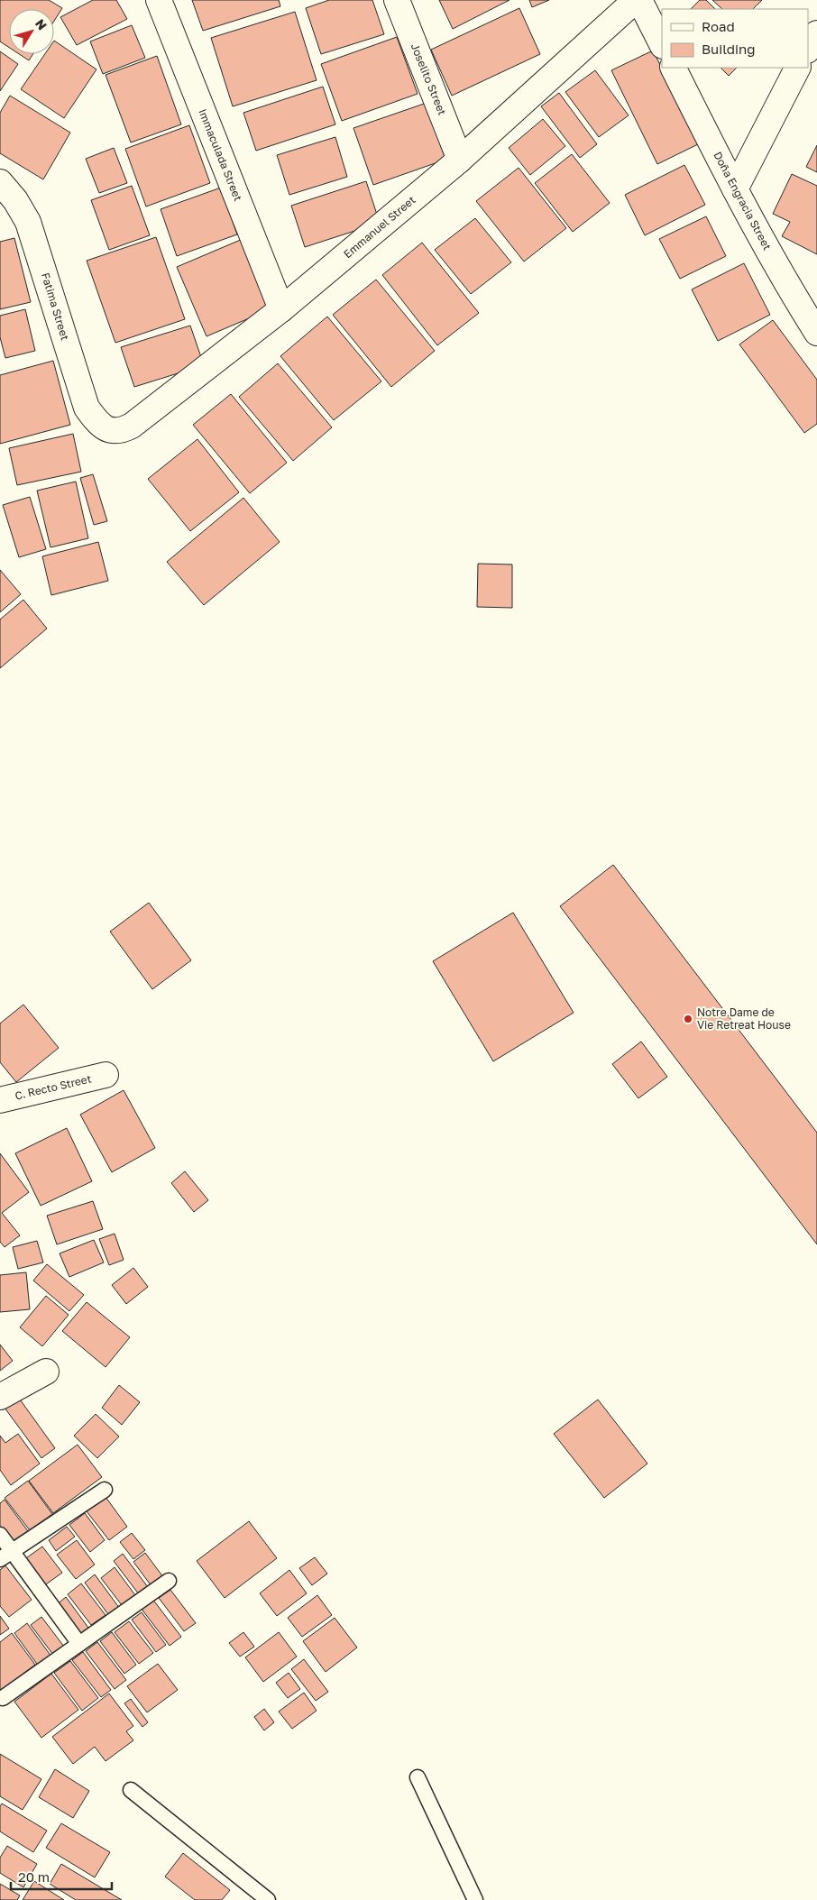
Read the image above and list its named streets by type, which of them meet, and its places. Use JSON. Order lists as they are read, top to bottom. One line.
{"streets":{"street":["Joselito Street","Immaculada Street","Doña Engracia Street","Emmanuel Street","Fatima Street","C. Recto Street"]},"crossings":[["Joselito Street","Emmanuel Street"],["Immaculada Street","Emmanuel Street"],["Emmanuel Street","Fatima Street"]],"places":["Notre Dame de Vie Retreat House"],"legend":["Road","Building"],"scale_bar":"20 m","north":"top right"}
